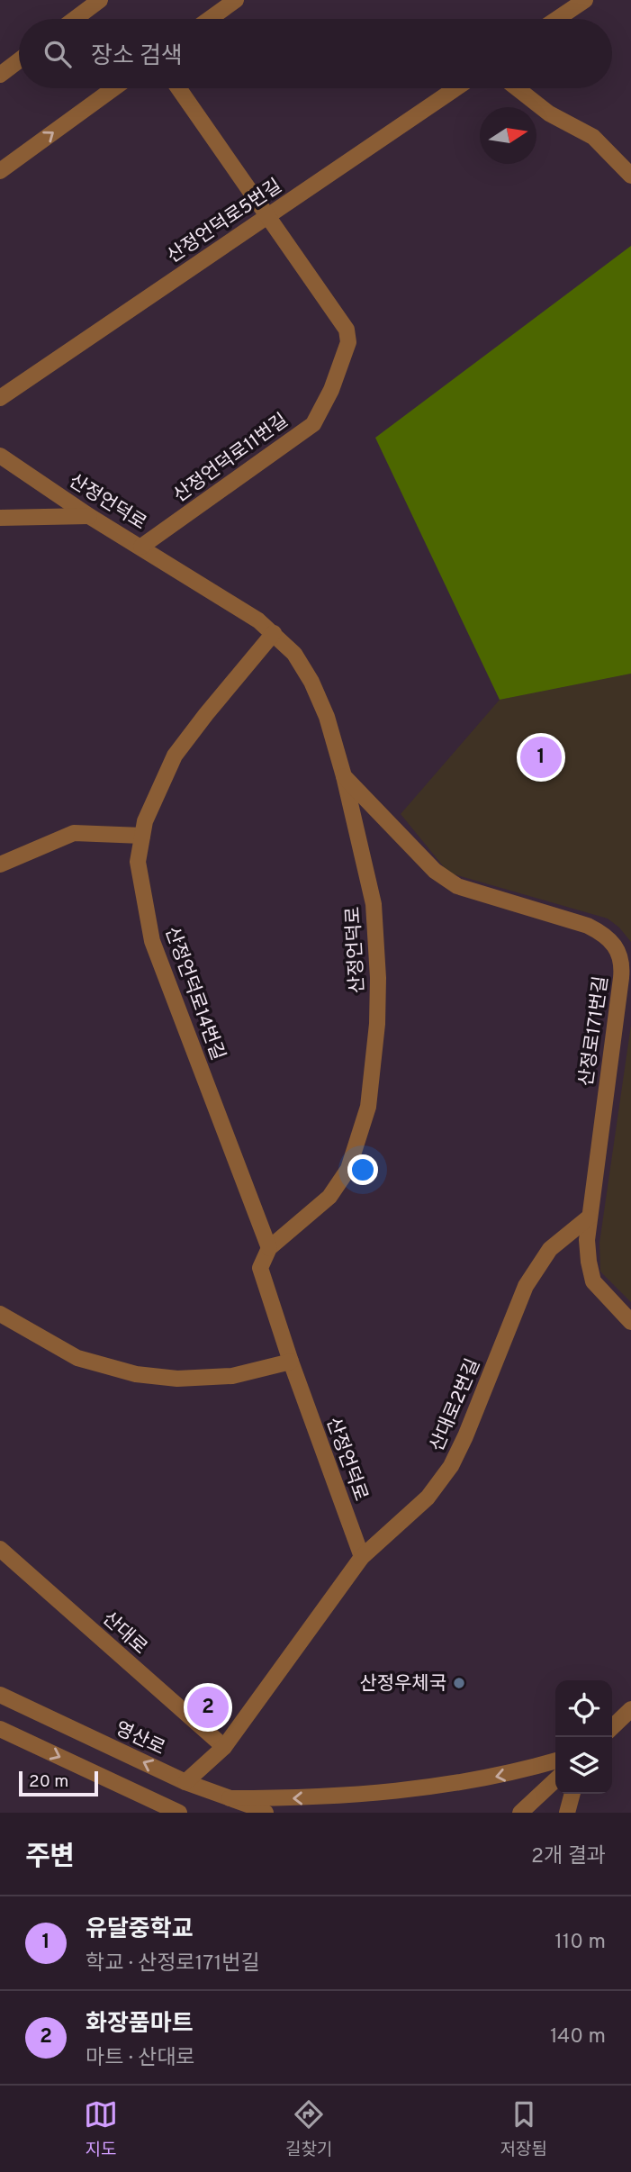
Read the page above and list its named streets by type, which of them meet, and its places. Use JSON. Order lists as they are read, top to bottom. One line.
{"streets":{"street":["산정언덕로5번길","산정언덕로11번길","산정언덕로","산정언덕로14번길","산정로171번길","산대로2번길","산대로","영산로"]},"crossings":[["산정언덕로5번길","산정언덕로11번길"],["산정언덕로11번길","산정언덕로"],["산정언덕로","산정언덕로14번길"],["산정언덕로","산정로171번길"],["산정언덕로","산대로2번길"],["산정로171번길","산대로2번길"],["산대로2번길","산대로"],["산대로2번길","영산로"]],"places":["산정우체국"],"scale_bar":"20 m","north":"right","page":{"search":"장소 검색","pins":["1","2"],"scale":"20 m","heading":["주변","2개 결과"],"list":[{"mark":"1","name":"유달중학교","note":"학교 · 산정로171번길","value":"110 m"},{"mark":"2","name":"화장품마트","note":"마트 · 산대로","value":"140 m"}],"nav":["지도","길찾기","저장됨"]}}
